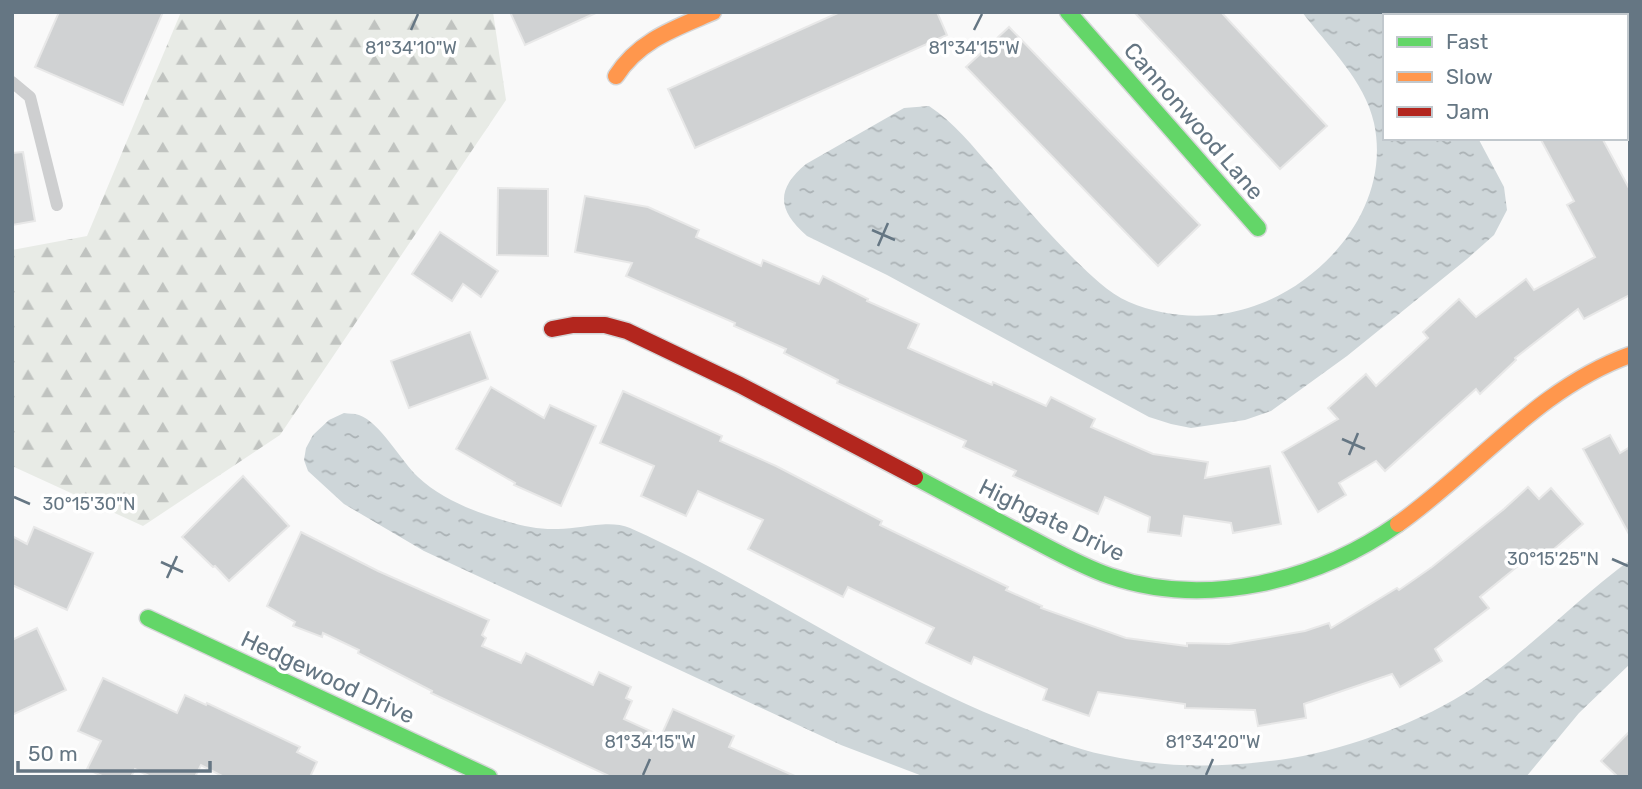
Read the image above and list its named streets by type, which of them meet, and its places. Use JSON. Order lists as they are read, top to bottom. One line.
{"streets":{"street":["Cannonwood Lane","Highgate Drive","Hedgewood Drive"]},"legend":["Fast","Slow","Jam"],"scale_bar":"50 m","coordinates":["81°34'10\"W","81°34'15\"W","30°15'30\"N","30°15'25\"N","81°34'20\"W"]}
